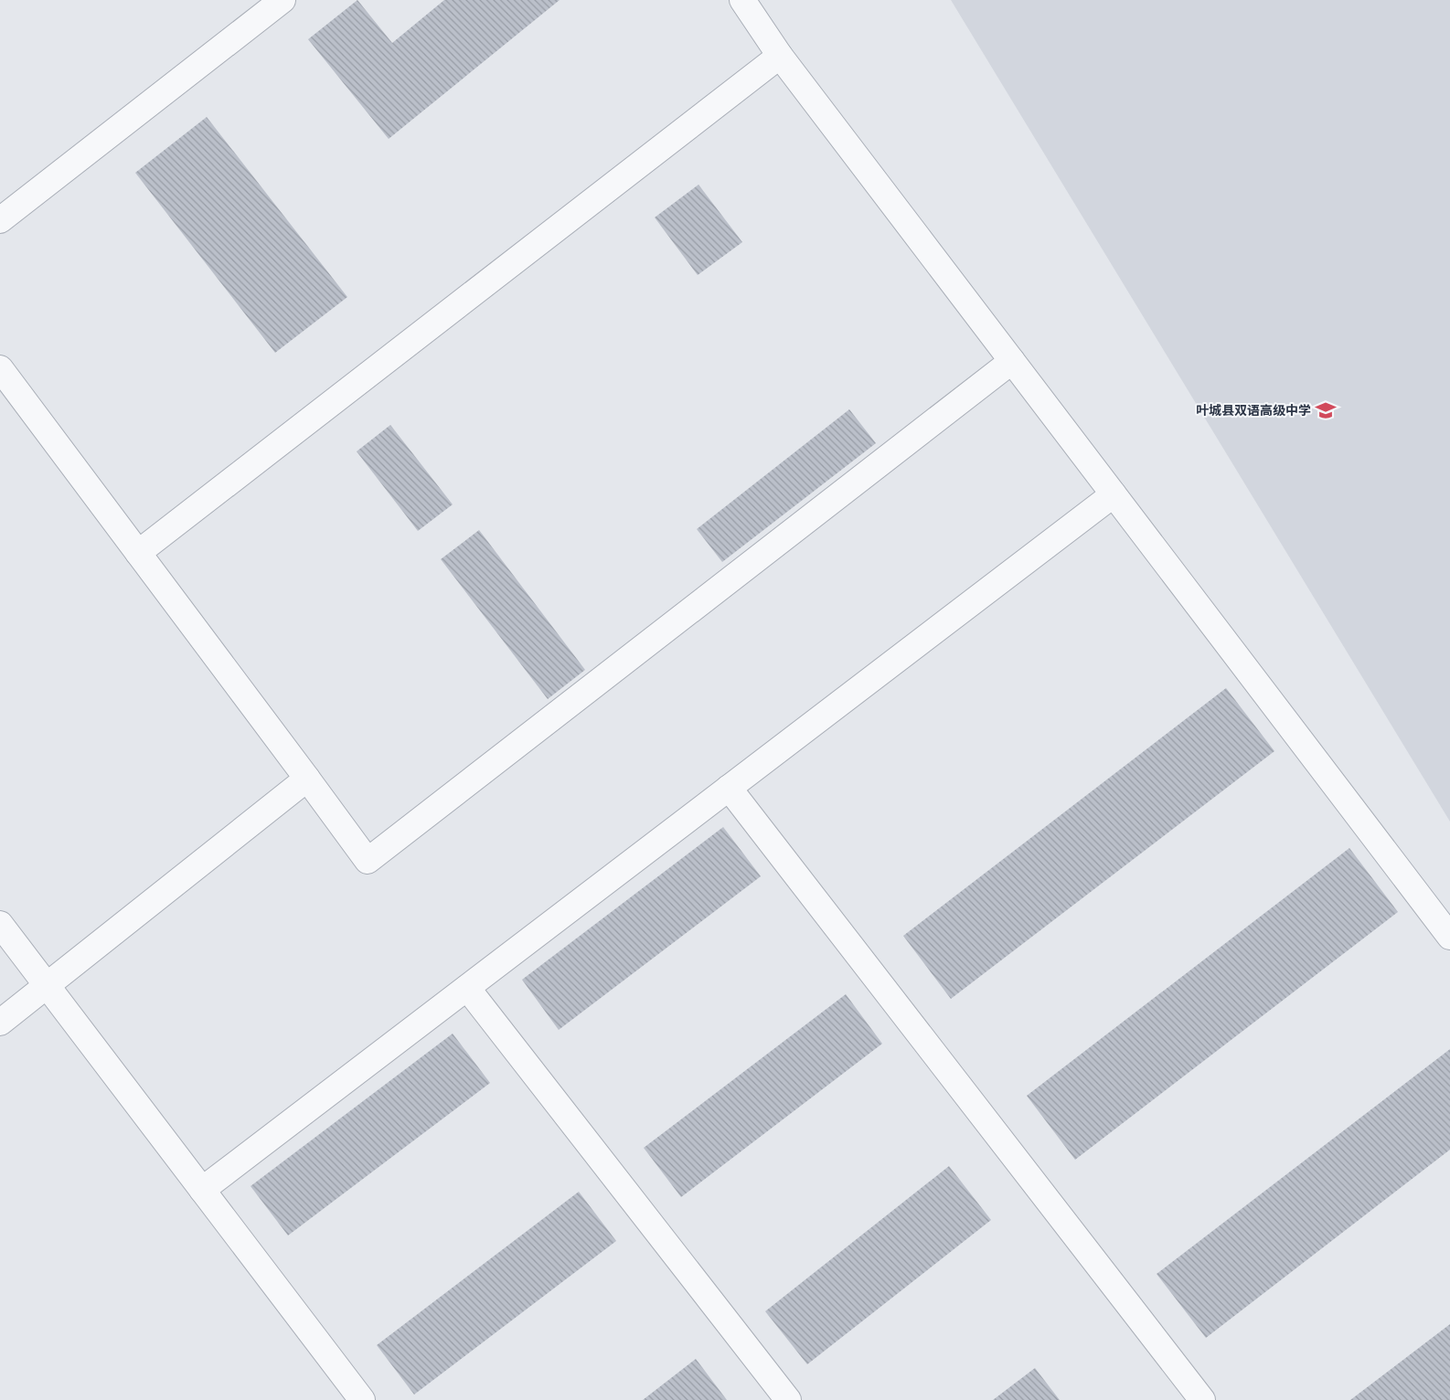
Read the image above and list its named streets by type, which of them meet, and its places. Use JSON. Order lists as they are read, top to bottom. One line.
{"places":{"school or university":["叶城县双语高级中学"]}}
